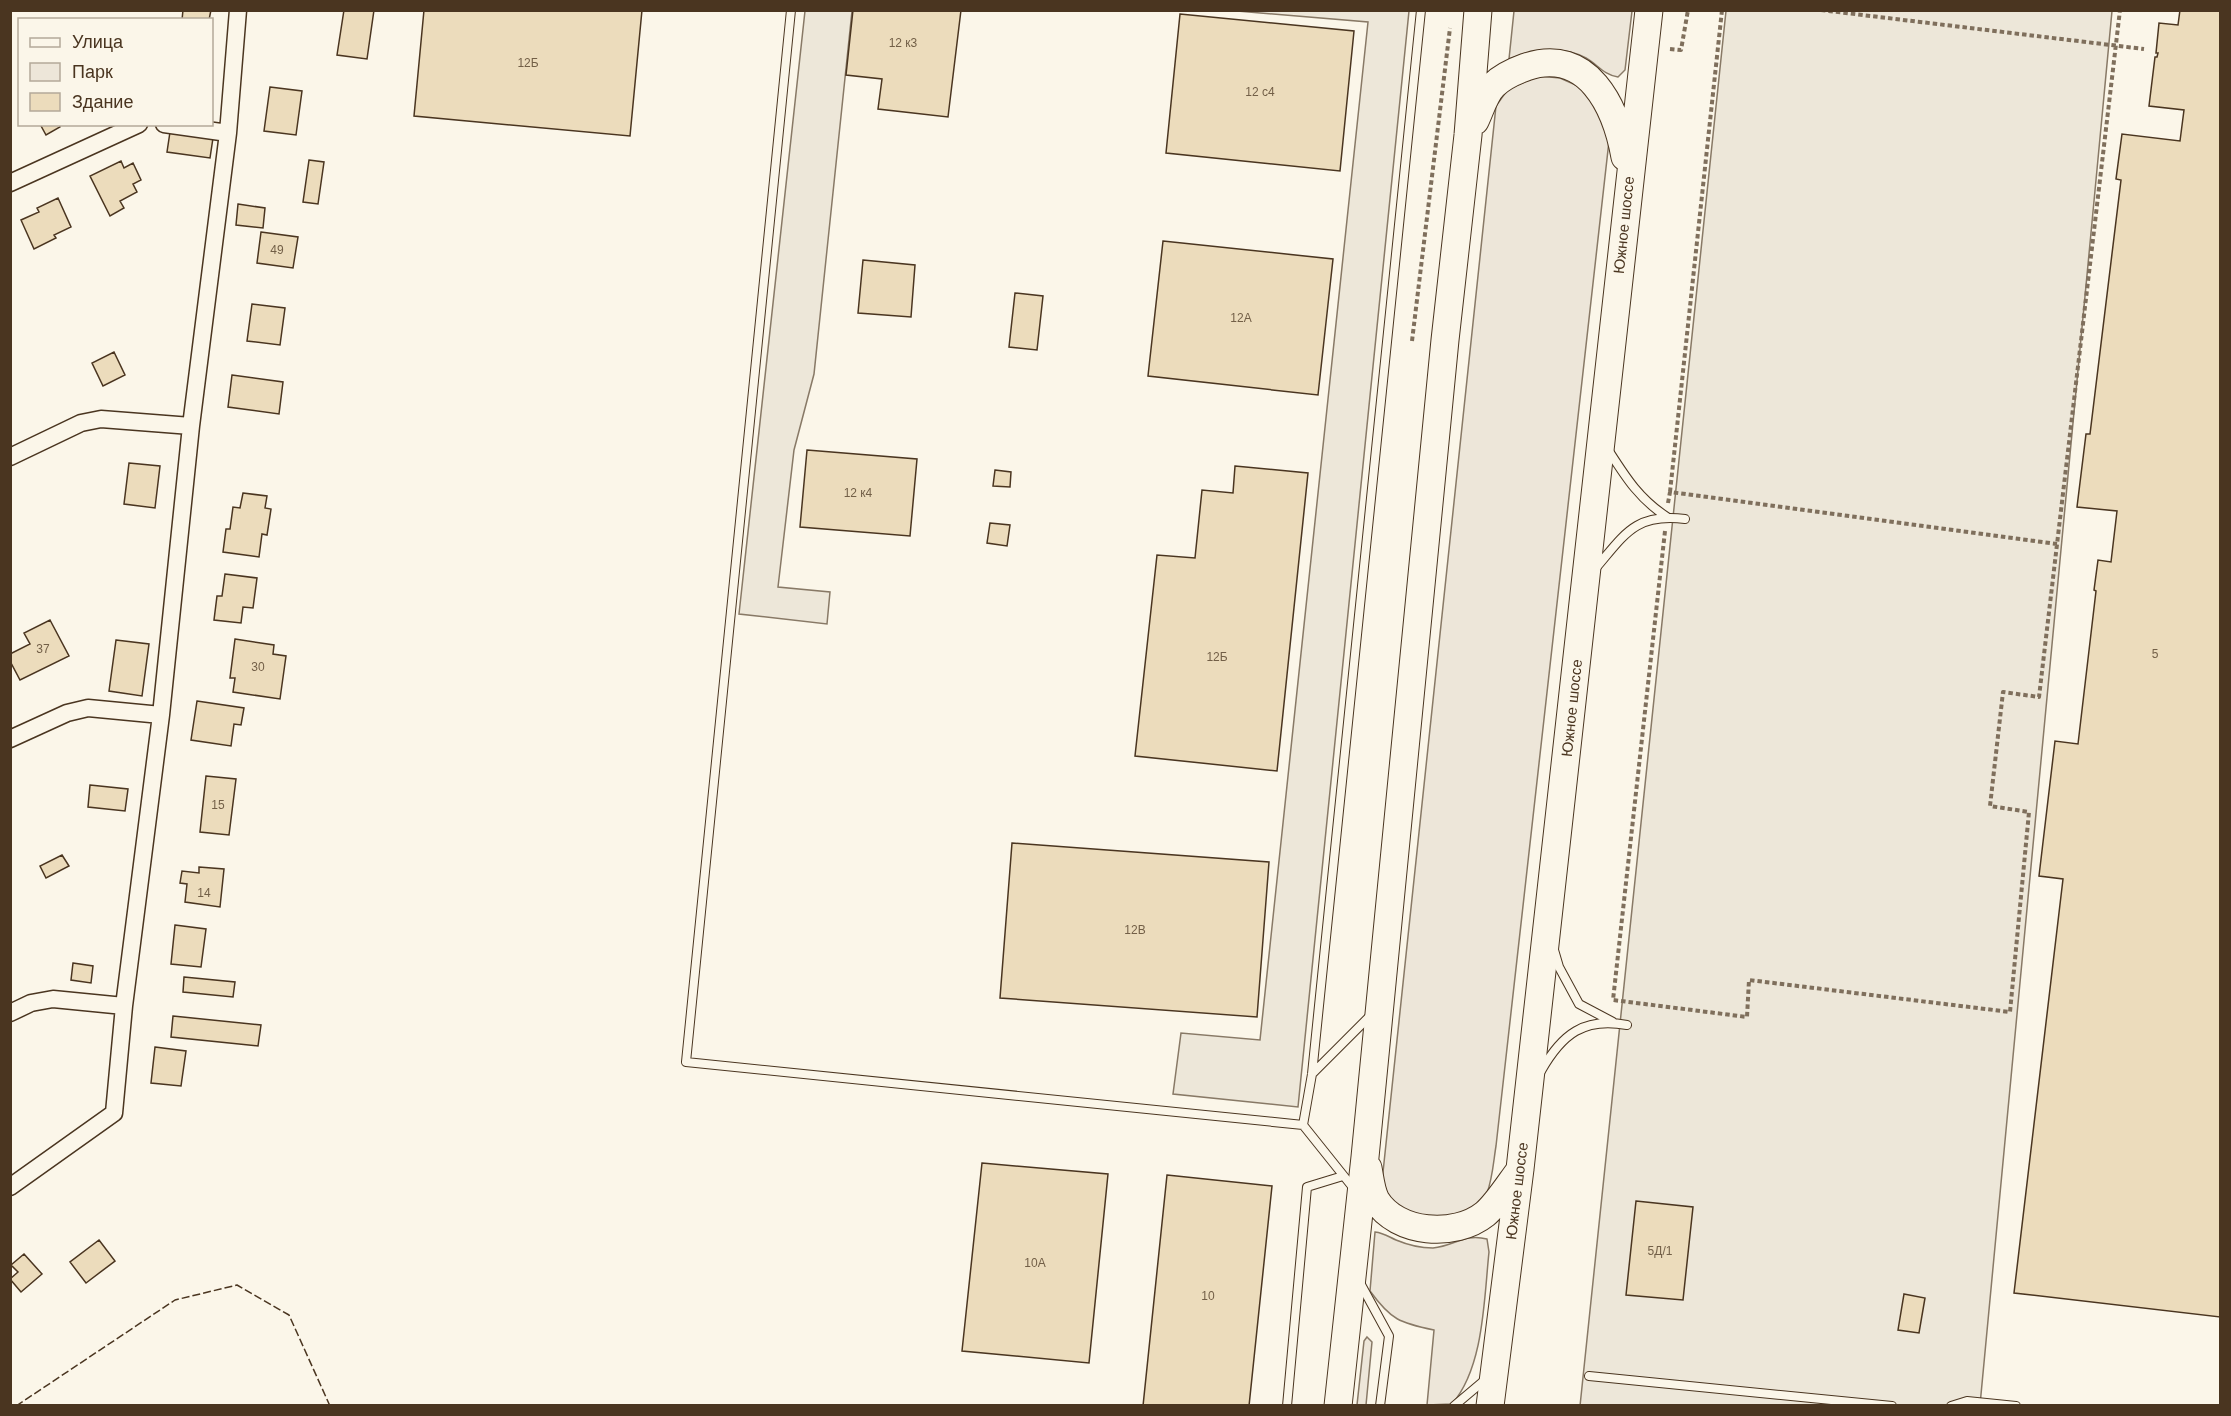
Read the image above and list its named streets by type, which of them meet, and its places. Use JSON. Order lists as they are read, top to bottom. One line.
{"streets":{"main road":["Южное шоссе"]},"house_numbers":["12 к3","12Б","12 с4","49","12А","12 к4","37","5","12Б","30","15","14","12В","5Д/1","10А","10"],"legend":["Улица","Парк","Здание"]}
